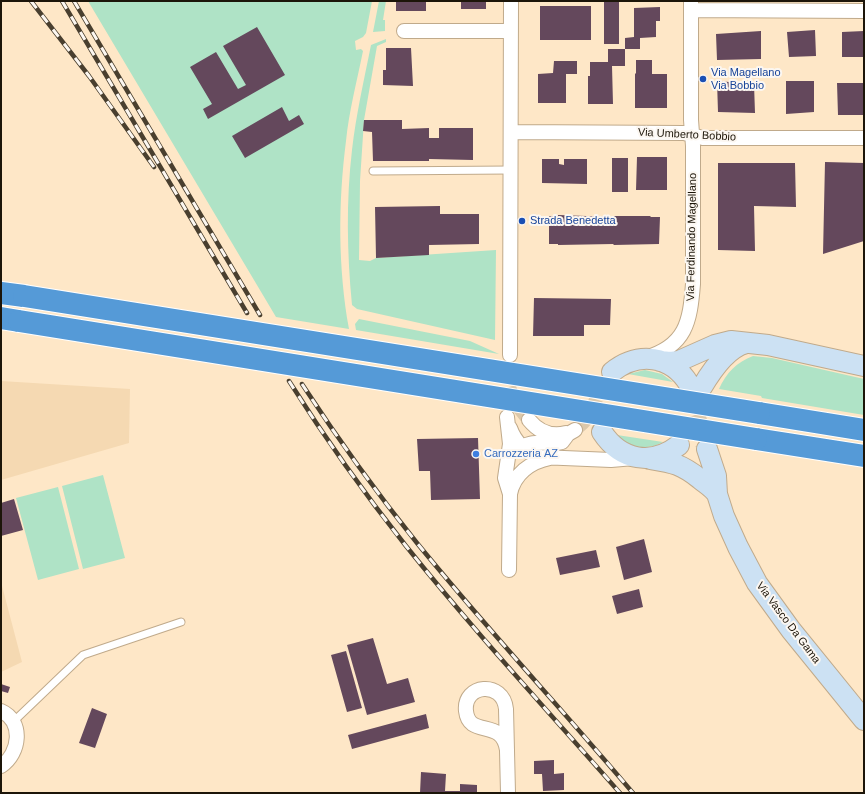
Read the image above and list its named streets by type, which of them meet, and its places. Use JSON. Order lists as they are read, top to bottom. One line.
{"streets":{"street":["Via Umberto Bobbio","Via Ferdinando Magellano","Via Vasco Da Gama"]},"crossings":[["Via Umberto Bobbio","Via Ferdinando Magellano"]],"places":["Via Magellano Via Bobbio","Strada Benedetta","Carrozzeria AZ"]}
